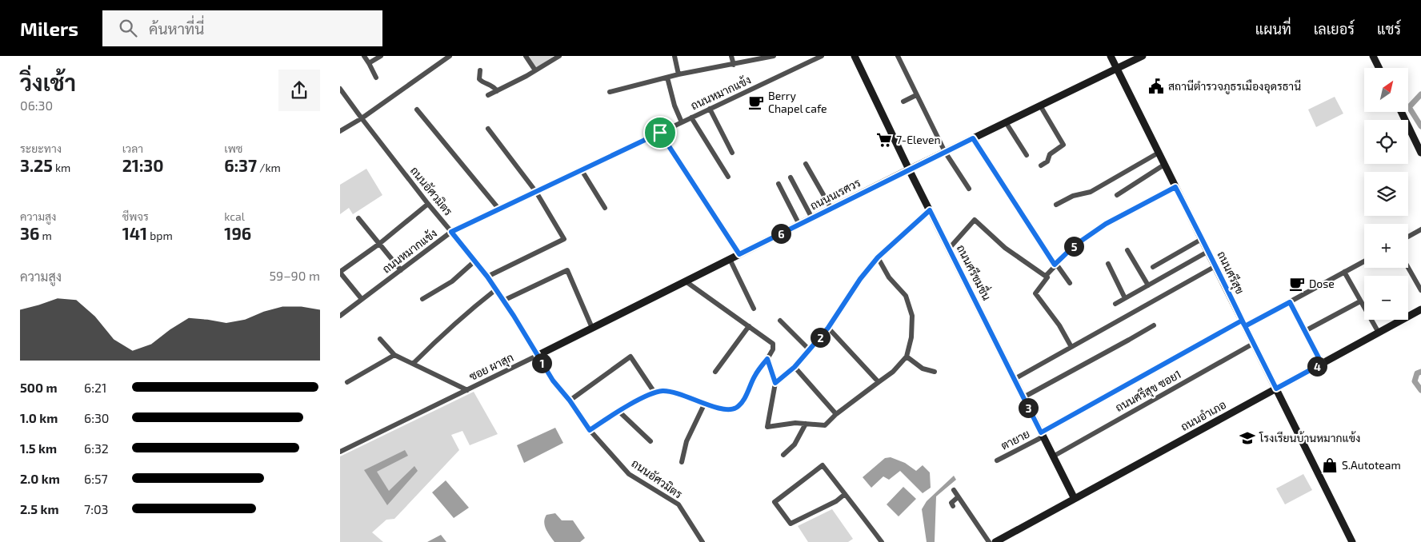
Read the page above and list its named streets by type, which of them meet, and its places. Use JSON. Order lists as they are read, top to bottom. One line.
{"streets":{"street":["ถนนหมากแข้ง","ถนนอัศวมิตร","ถนนนเรศวร","ถนนศรีชมชื่น","ถนนศรีสุข","ซอย ผาสุก","ถนนศรีสุข ซอย1","ถนนอำเภอ","ตายาย"]},"crossings":[["ถนนหมากแข้ง","ถนนอัศวมิตร"],["ถนนอัศวมิตร","ถนนนเรศวร"],["ถนนอัศวมิตร","ซอย ผาสุก"],["ถนนนเรศวร","ถนนศรีชมชื่น"],["ถนนนเรศวร","ถนนศรีสุข"],["ถนนนเรศวร","ซอย ผาสุก"],["ถนนศรีชมชื่น","ถนนศรีสุข ซอย1"],["ถนนศรีชมชื่น","ถนนอำเภอ"],["ถนนศรีชมชื่น","ตายาย"],["ถนนศรีสุข","ถนนศรีสุข ซอย1"],["ถนนศรีสุข","ถนนอำเภอ"],["ถนนศรีสุข","ตายาย"]],"places":{"public building":["สถานีตำรวจภูธรเมืองอุดรธานี"],"cafe":["Berry Chapel cafe","Dose"],"supermarket":["7-Eleven"],"school or university":["โรงเรียนบ้านหมากแข้ง"],"shop":["S.Autoteam"]},"north":"top right","page":{"header":"Milers","search":"ค้นหาที่นี่","nav":["แผนที่","เลเยอร์","แชร์"],"heading":["วิ่งเช้า","06:30"],"map_buttons":["+","−"],"stats":[["ระยะทาง","3.25 km"],["เวลา","21:30"],["เพซ","6:37 /km"],["ความสูง","36 m"],["ชีพจร","141 bpm"],["kcal","196"]],"pins":["6","5","2","1","4","3"],"chart":["ความสูง","59–90 m"],"list":[{"name":"500 m","note":"6:21"},{"name":"1.0 km","note":"6:30"},{"name":"1.5 km","note":"6:32"},{"name":"2.0 km","note":"6:57"},{"name":"2.5 km","note":"7:03"}]}}
